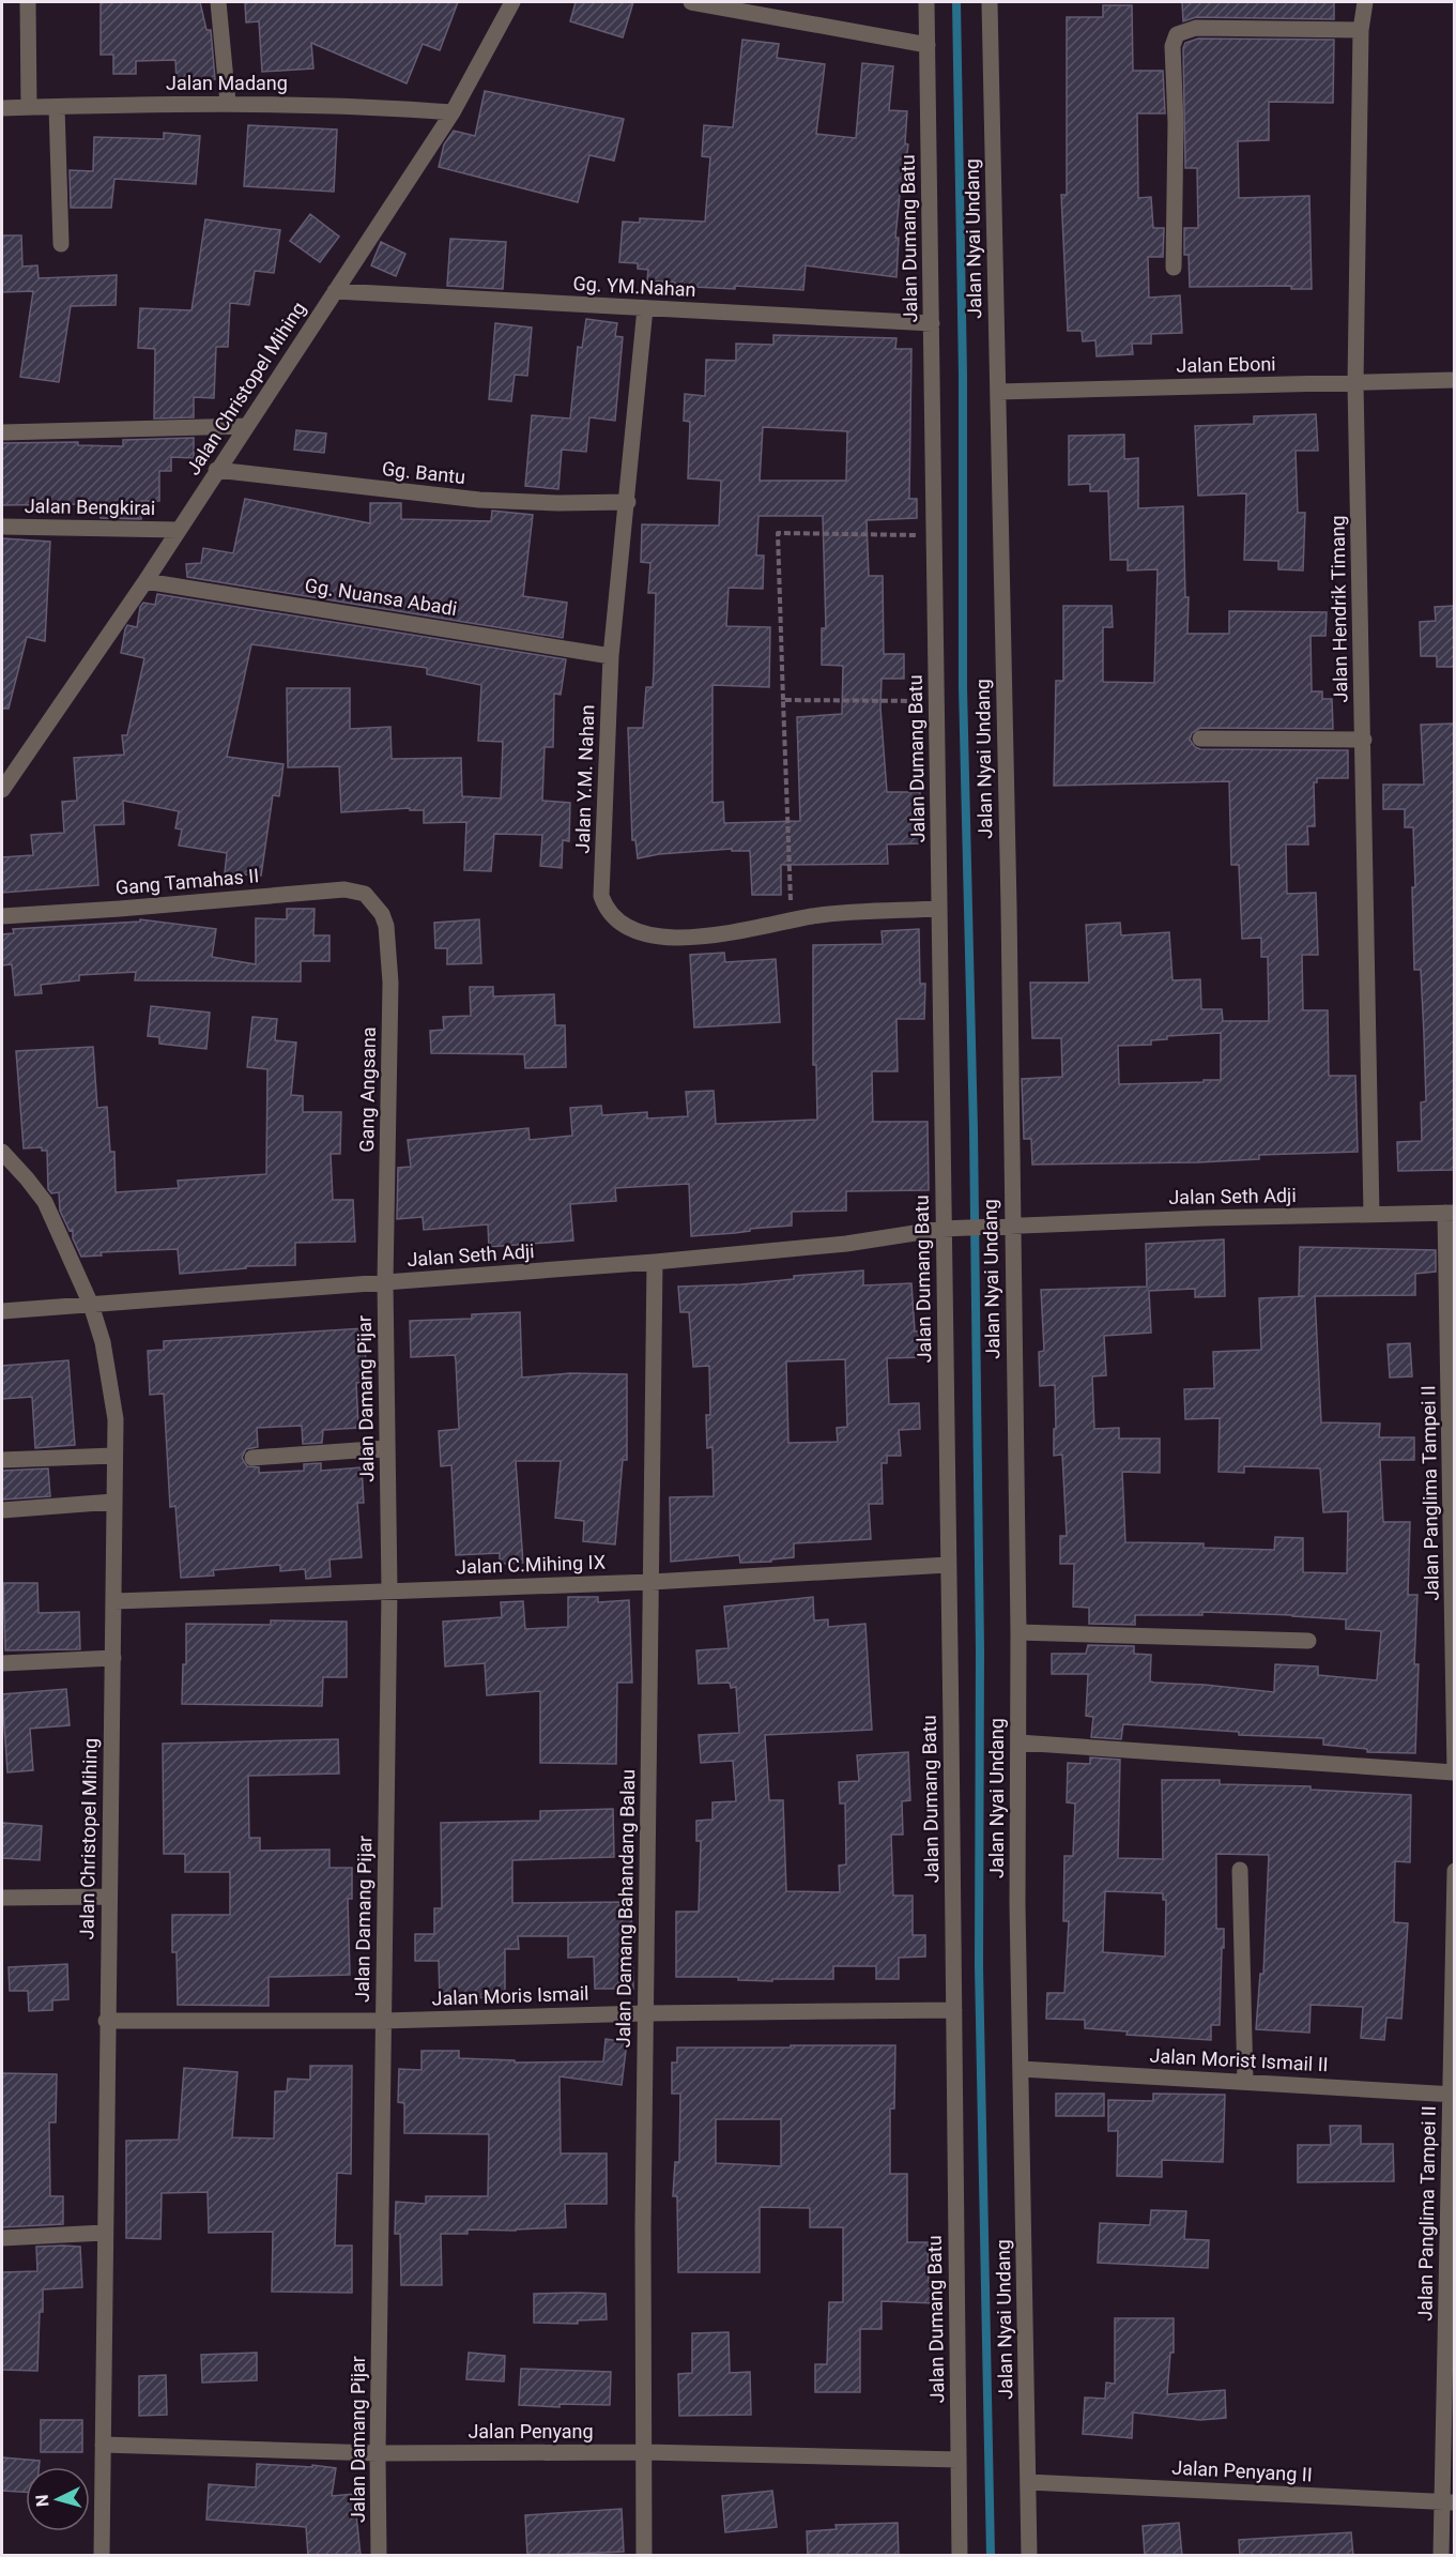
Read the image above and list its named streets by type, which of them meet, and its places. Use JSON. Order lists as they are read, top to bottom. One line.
{"streets":{"street":["Jalan Madang","Jalan Dumang Batu","Jalan Nyai Undang","Gg. YM.Nahan","Jalan Eboni","Jalan Christopel Mihing","Gg. Bantu","Jalan Bengkirai","Gg. Nuansa Abadi","Jalan Hendrik Timang","Jalan Y.M. Nahan","Gang Tamahas II","Gang Angsana","Jalan Seth Adji","Jalan Damang Pijar","Jalan Panglima Tampei II","Jalan C.Mihing IX","Jalan Damang Bahandang Balau","Jalan Moris Ismail","Jalan Morist Ismail II","Jalan Penyang","Jalan Penyang II"]},"crossings":[["Jalan Madang","Jalan Christopel Mihing"],["Jalan Dumang Batu","Gg. YM.Nahan"],["Jalan Dumang Batu","Jalan Y.M. Nahan"],["Jalan Dumang Batu","Jalan Seth Adji"],["Jalan Dumang Batu","Jalan C.Mihing IX"],["Jalan Dumang Batu","Jalan Moris Ismail"],["Jalan Dumang Batu","Jalan Penyang"],["Jalan Nyai Undang","Jalan Eboni"],["Jalan Nyai Undang","Jalan Seth Adji"],["Jalan Nyai Undang","Jalan Morist Ismail II"],["Jalan Nyai Undang","Jalan Penyang II"],["Gg. YM.Nahan","Jalan Christopel Mihing"],["Gg. YM.Nahan","Jalan Y.M. Nahan"],["Jalan Eboni","Jalan Hendrik Timang"],["Jalan Christopel Mihing","Gg. Bantu"],["Jalan Christopel Mihing","Jalan Bengkirai"],["Jalan Christopel Mihing","Gg. Nuansa Abadi"],["Jalan Christopel Mihing","Jalan Seth Adji"],["Jalan Christopel Mihing","Jalan C.Mihing IX"],["Jalan Christopel Mihing","Jalan Moris Ismail"],["Jalan Christopel Mihing","Jalan Penyang"],["Gg. Bantu","Jalan Y.M. Nahan"],["Gg. Nuansa Abadi","Jalan Y.M. Nahan"],["Jalan Hendrik Timang","Jalan Seth Adji"],["Gang Tamahas II","Gang Angsana"],["Gang Angsana","Jalan Seth Adji"],["Gang Angsana","Jalan Damang Pijar"],["Jalan Seth Adji","Jalan Damang Pijar"],["Jalan Seth Adji","Jalan Panglima Tampei II"],["Jalan Seth Adji","Jalan Damang Bahandang Balau"],["Jalan Damang Pijar","Jalan C.Mihing IX"],["Jalan Damang Pijar","Jalan Moris Ismail"],["Jalan Damang Pijar","Jalan Penyang"],["Jalan Panglima Tampei II","Jalan Morist Ismail II"],["Jalan Panglima Tampei II","Jalan Penyang II"],["Jalan C.Mihing IX","Jalan Damang Bahandang Balau"],["Jalan Damang Bahandang Balau","Jalan Moris Ismail"],["Jalan Damang Bahandang Balau","Jalan Penyang"]],"north":"left"}
